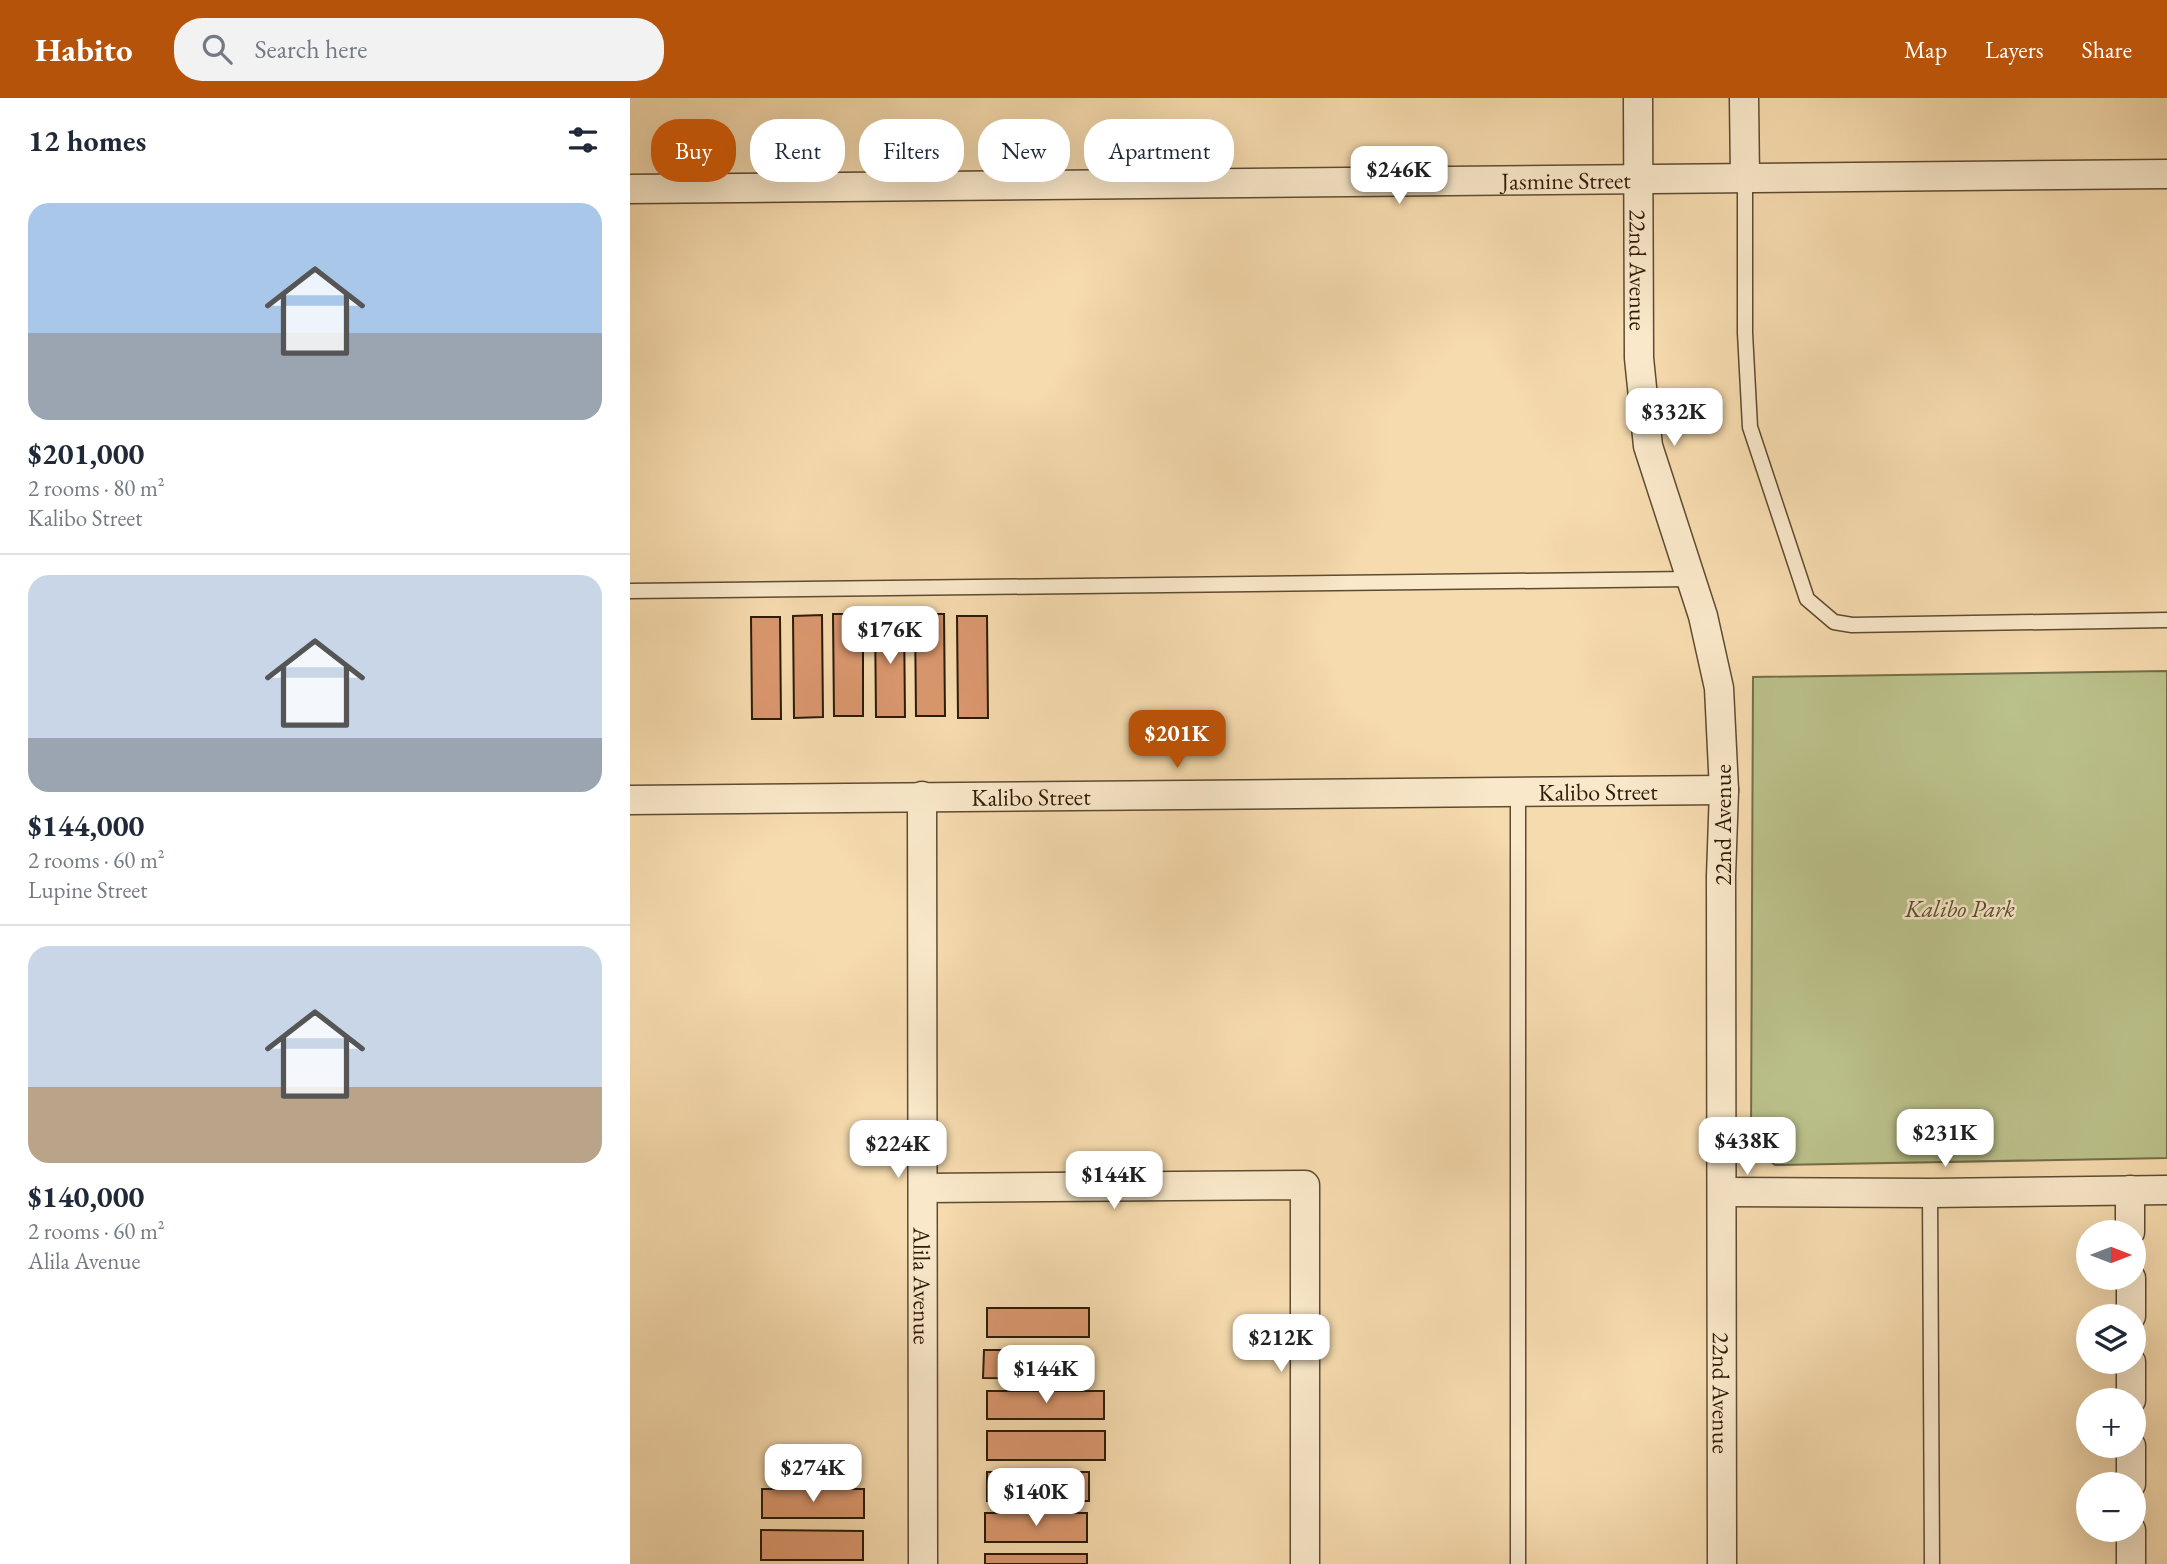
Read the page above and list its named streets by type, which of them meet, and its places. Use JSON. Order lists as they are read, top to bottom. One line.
{"streets":{"street":["Jasmine Street","22nd Avenue","Kalibo Street","Alila Avenue"]},"crossings":[["Jasmine Street","22nd Avenue"],["22nd Avenue","Kalibo Street"],["Kalibo Street","Alila Avenue"]],"parks":["Kalibo Park"],"north":"right","page":{"header":"Habito","search":"Search here","nav":["Map","Layers","Share"],"heading":"12 homes","chip":["Buy","Rent","Filters","New","Apartment"],"price":["$246K","$332K","$176K","$201K","$231K","$438K","$224K","$144K","$212K","$144K","$274K","$140K"],"list":[{"name":"$201,000","note":"2 rooms · 80 m² · Kalibo Street"},{"name":"$144,000","note":"2 rooms · 60 m² · Lupine Street"},{"name":"$140,000","note":"2 rooms · 60 m² · Alila Avenue"}],"map_buttons":["+","−"]}}
